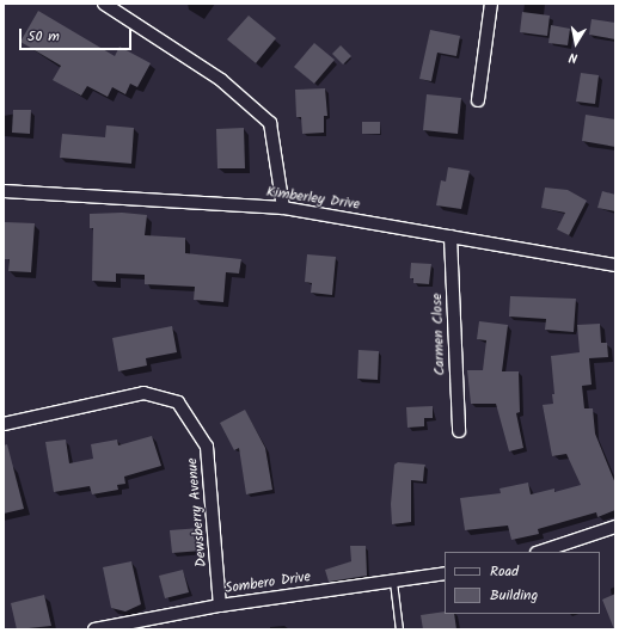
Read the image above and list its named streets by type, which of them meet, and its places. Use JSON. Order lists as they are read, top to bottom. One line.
{"streets":{"street":["Kimberley Drive","Carmen Close","Dewsberry Avenue","Sombero Drive"]},"crossings":[["Kimberley Drive","Carmen Close"],["Dewsberry Avenue","Sombero Drive"]],"legend":["Road","Building"],"scale_bar":"50 m","north":"bottom"}
